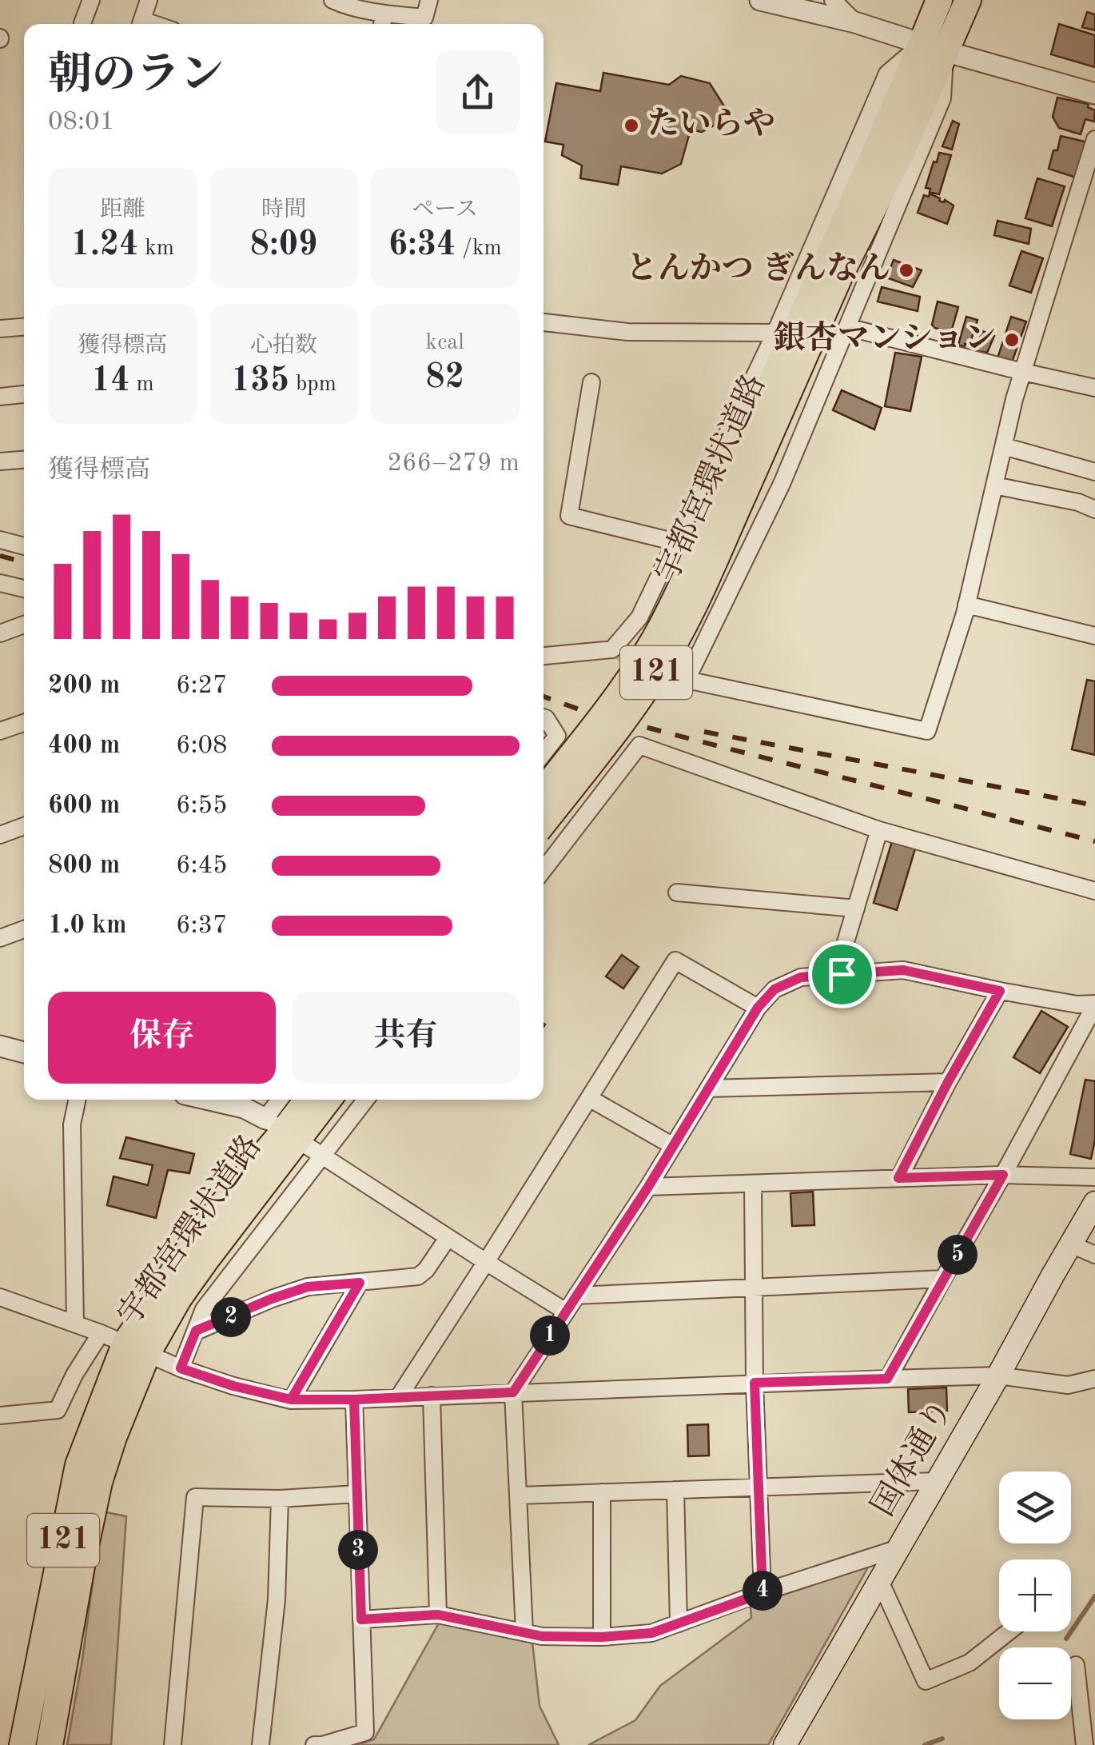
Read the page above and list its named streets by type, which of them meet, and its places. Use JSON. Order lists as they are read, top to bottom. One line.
{"streets":{"highway":["宇都宮環状道路","121"],"main road":["国体通り"]},"places":["たいらや","とんかつ ぎんなん","銀杏マンション"],"page":{"heading":["朝のラン","08:01"],"stats":[["距離","1.24 km"],["時間","8:09"],["ペース","6:34 /km"],["獲得標高","14 m"],["心拍数","135 bpm"],["kcal","82"]],"chart":["獲得標高","266–279 m"],"list":[{"name":"200 m","note":"6:27"},{"name":"400 m","note":"6:08"},{"name":"600 m","note":"6:55"},{"name":"800 m","note":"6:45"},{"name":"1.0 km","note":"6:37"}],"buttons":["保存","共有"],"pins":["5","2","1","3","4"],"map_buttons":["+","−"]}}
